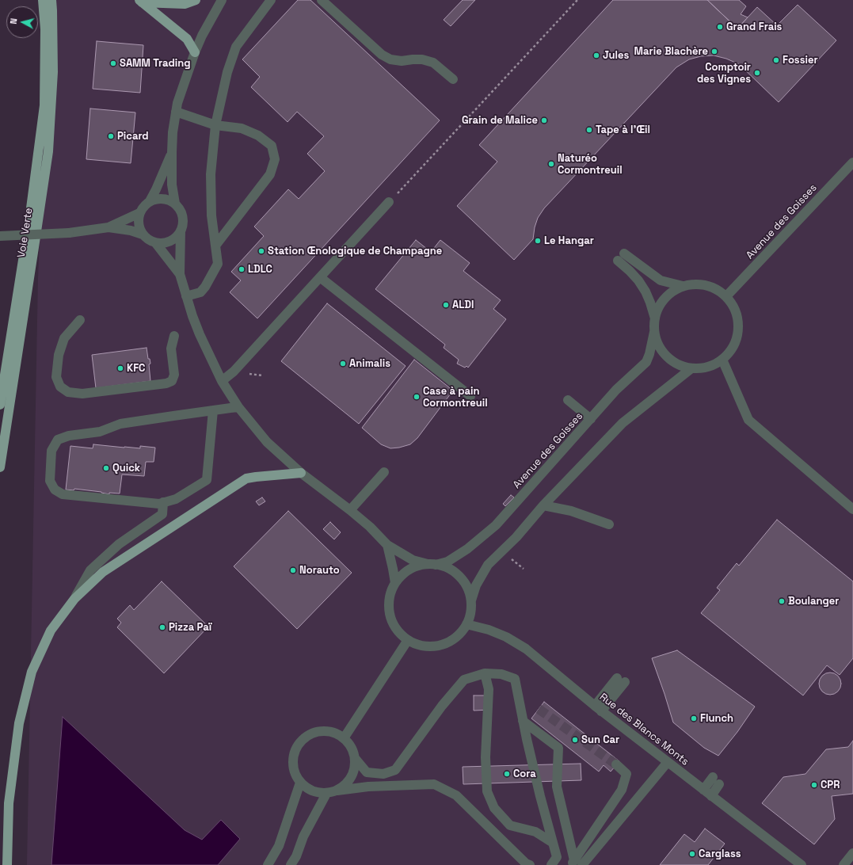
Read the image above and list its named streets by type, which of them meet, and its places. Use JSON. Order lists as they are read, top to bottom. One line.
{"streets":{"main road":["Voie Verte"],"street":["Avenue des Goisses","Rue des Blancs Monts"]},"crossings":[["Avenue des Goisses","Rue des Blancs Monts"]],"places":["Grand Frais","Marie Blachère","Jules","Fossier","SAMM Trading","Comptoir des Vignes","Grain de Malice","Tape à l'Œil","Picard","Naturéo Cormontreuil","Le Hangar","Station Œnologique de Champagne","LDLC","ALDI","Animalis","KFC","Case à pain Cormontreuil","Quick","Norauto","Boulanger","Pizza Paï","Flunch","Sun Car","Cora","CPR","Carglass"],"north":"left"}
